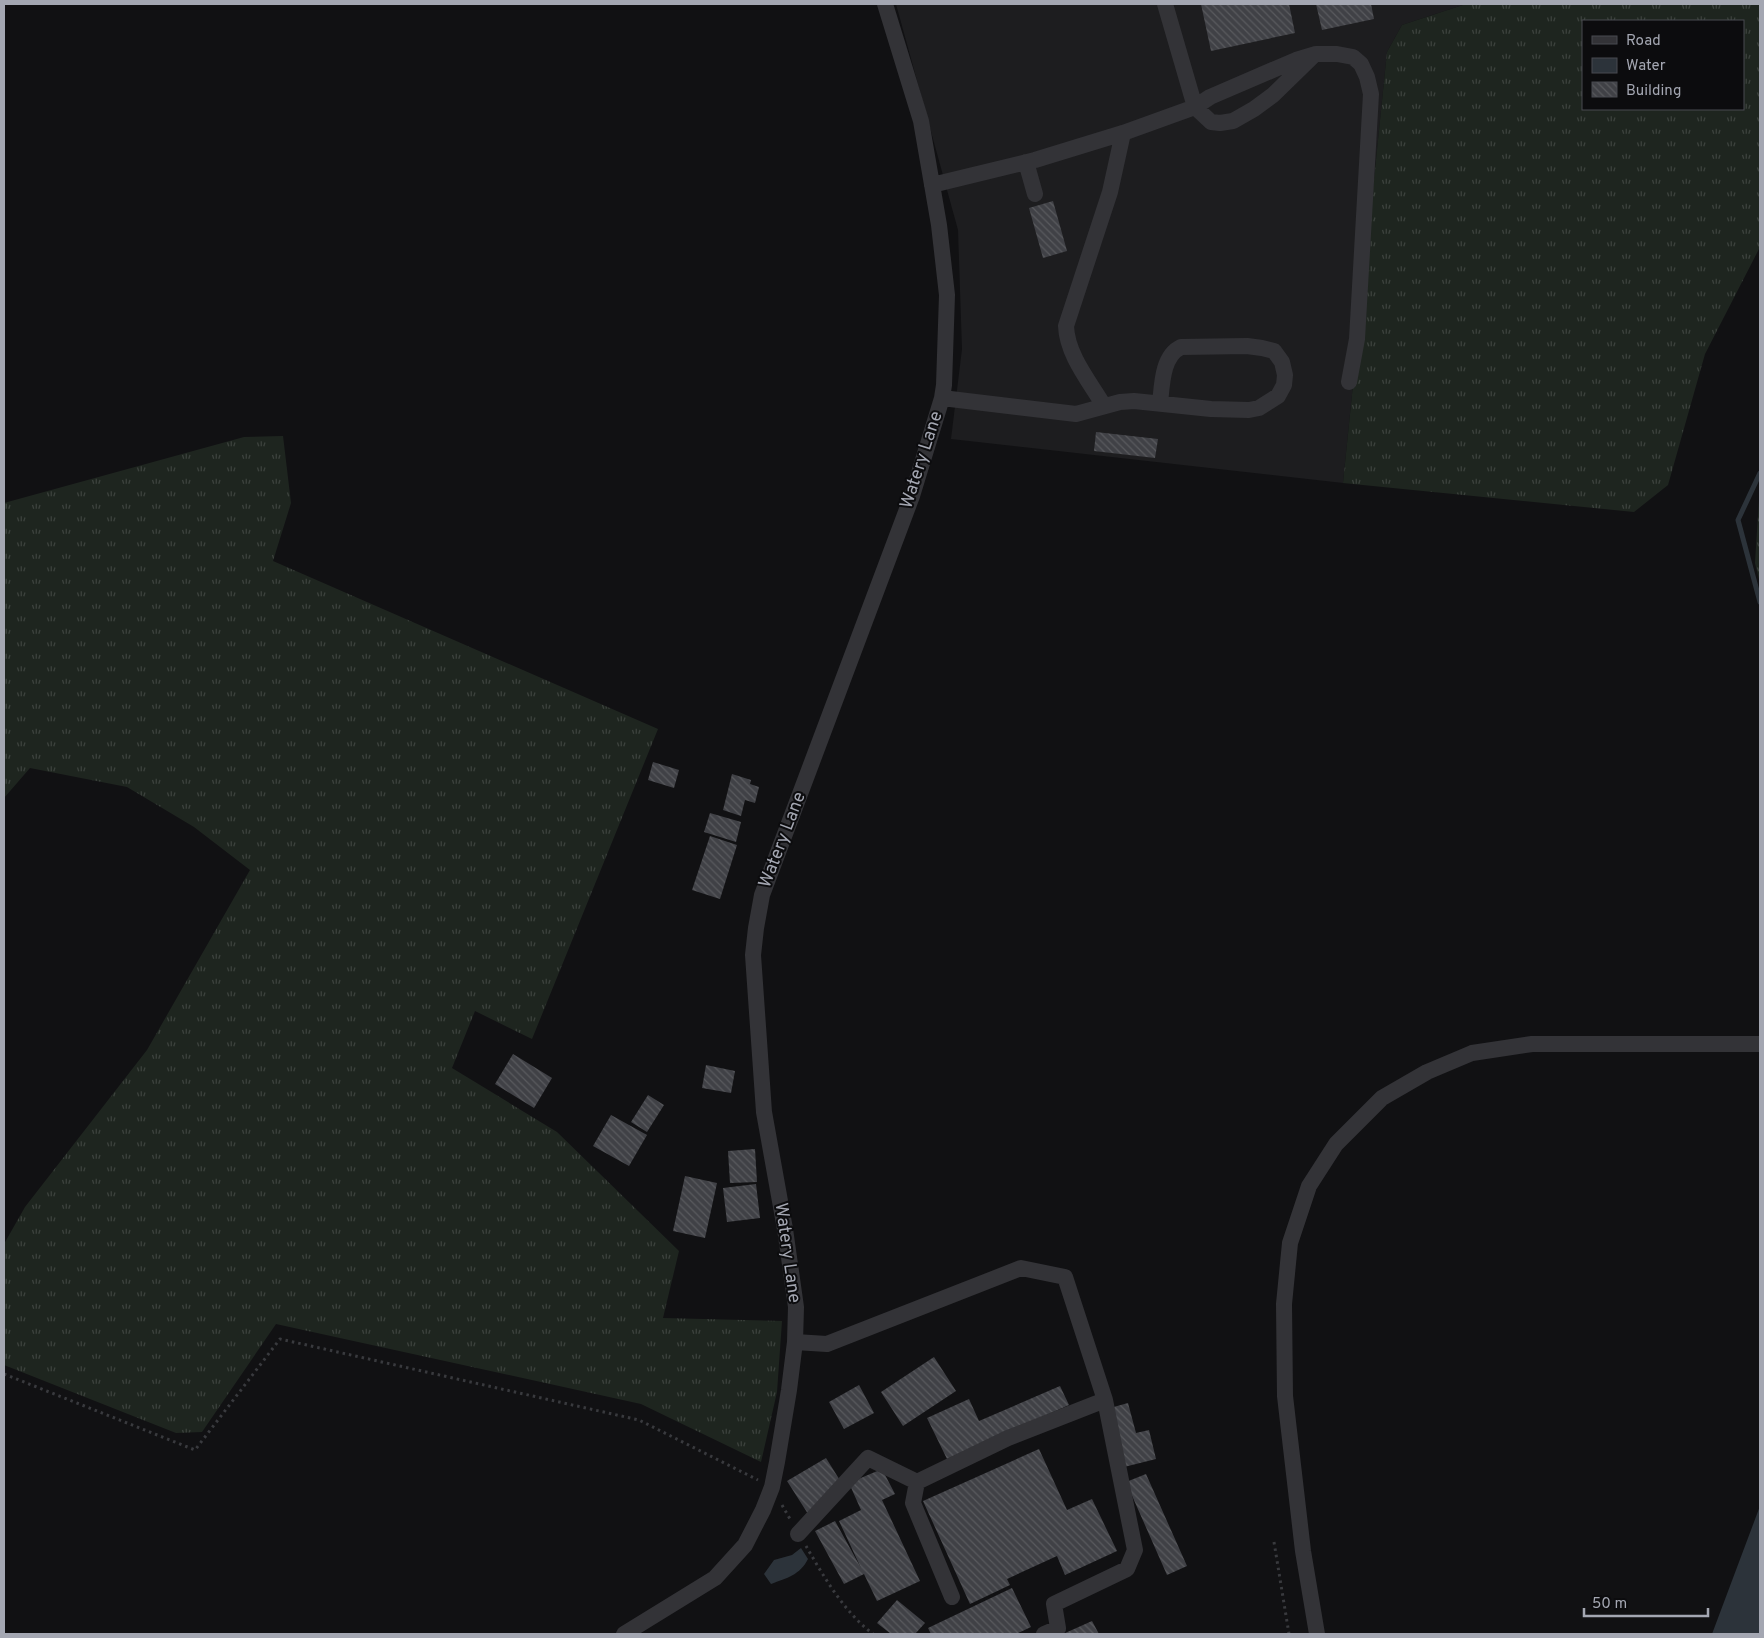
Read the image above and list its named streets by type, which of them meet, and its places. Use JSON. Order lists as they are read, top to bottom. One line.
{"streets":{"street":["Watery Lane"]},"legend":["Road","Water","Building"],"scale_bar":"50 m"}
